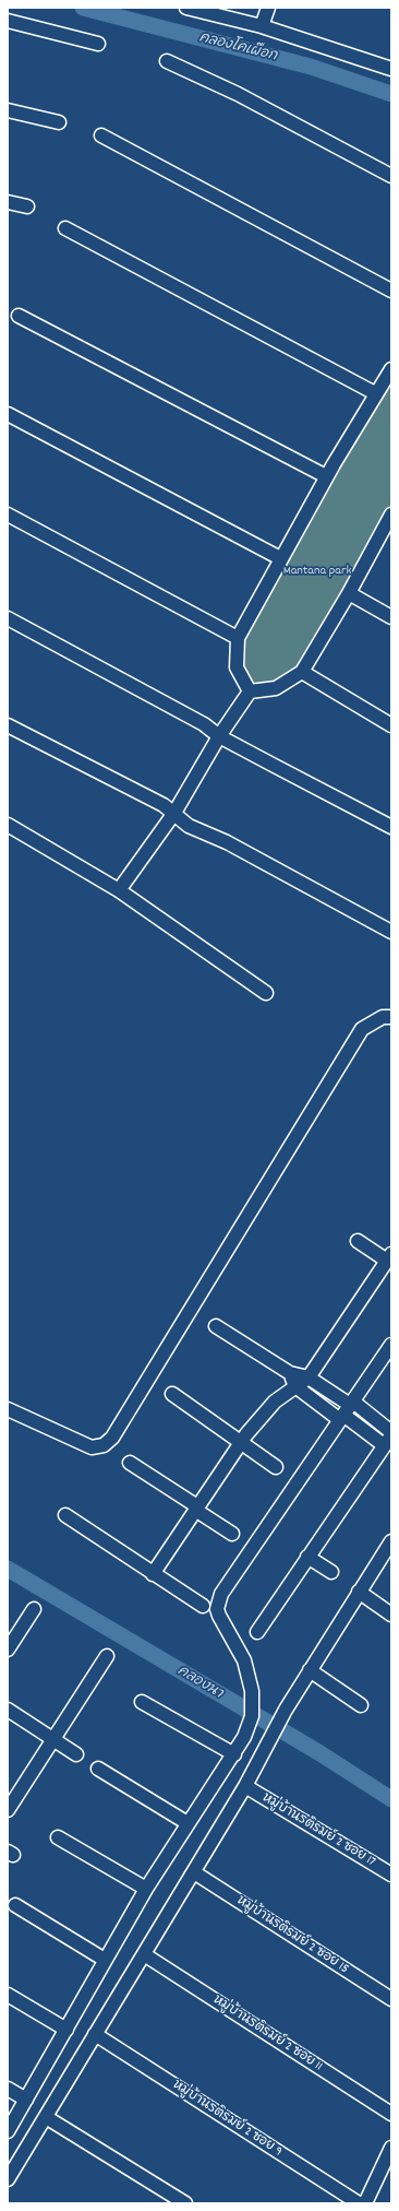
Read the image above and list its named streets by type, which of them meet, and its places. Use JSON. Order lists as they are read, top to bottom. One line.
{"streets":{"street":["หมู่บ้านรติรมย์ 2 ซอย 17","หมู่บ้านรติรมย์ 2 ซอย 15","หมู่บ้านรติรมย์ 2 ซอย 11","หมู่บ้านรติรมย์ 2 ซอย 9"]},"water":["คลองโคเผือก","คลองนา"],"parks":["Mantana park"]}
